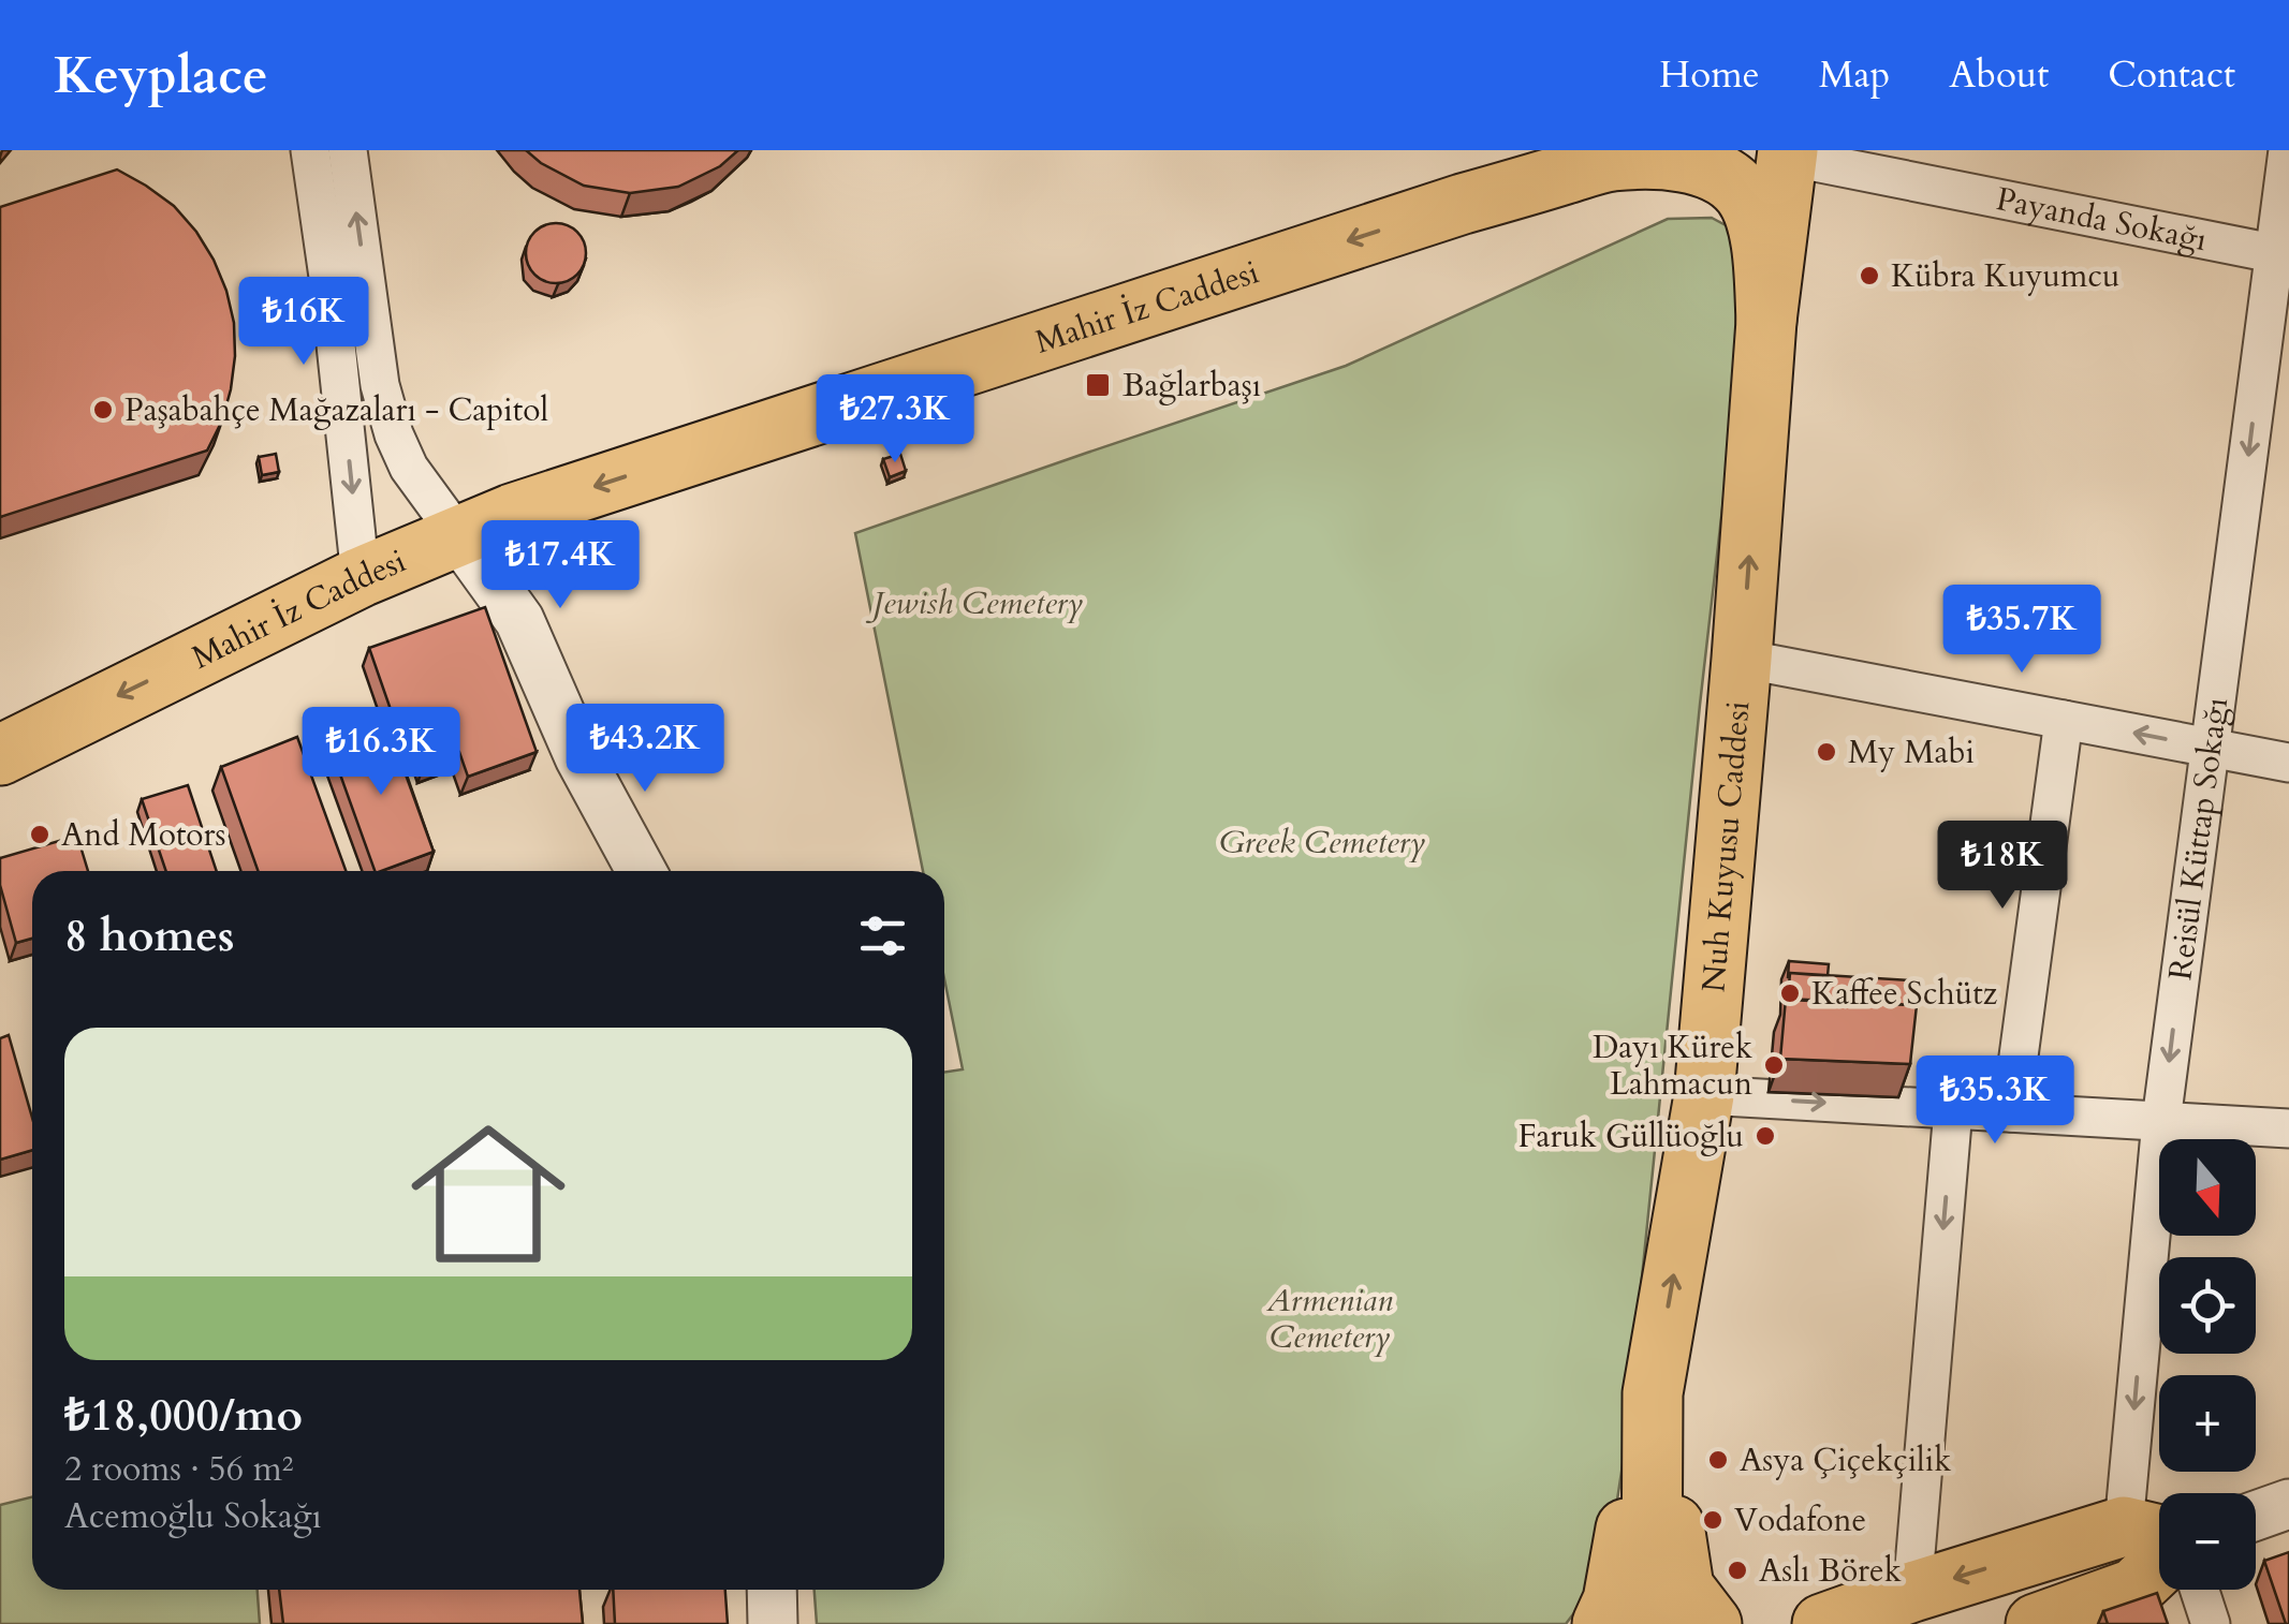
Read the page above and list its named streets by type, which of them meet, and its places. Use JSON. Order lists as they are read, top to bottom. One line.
{"streets":{"main road":["Mahir İz Caddesi","Nuh Kuyusu Caddesi"],"street":["Payanda Sokağı","Reisül Küttap Sokağı"]},"crossings":[["Payanda Sokağı","Reisül Küttap Sokağı"]],"one_way":["Mahir İz Caddesi","Nuh Kuyusu Caddesi"],"parks":["Jewish Cemetery","Greek Cemetery","Armenian Cemetery"],"places":{"other":["Kübra Kuyumcu","Paşabahçe Mağazaları - Capitol","My Mabi","And Motors","Kaffee Schütz","Dayı Kürek Lahmacun","Faruk Güllüoğlu","Asya Çiçekçilik","Vodafone","Aslı Börek"],"transit":["Bağlarbaşı"]},"north":"bottom","page":{"header":"Keyplace","nav":["Home","Map","About","Contact"],"price":["₺16K","₺27.3K","₺17.4K","₺35.7K","₺43.2K","₺16.3K","₺18K","₺35.3K"],"heading":"8 homes","list":[{"name":"₺18,000/mo","note":"2 rooms · 56 m² · Acemoğlu Sokağı"}],"map_buttons":["+","−"]}}
